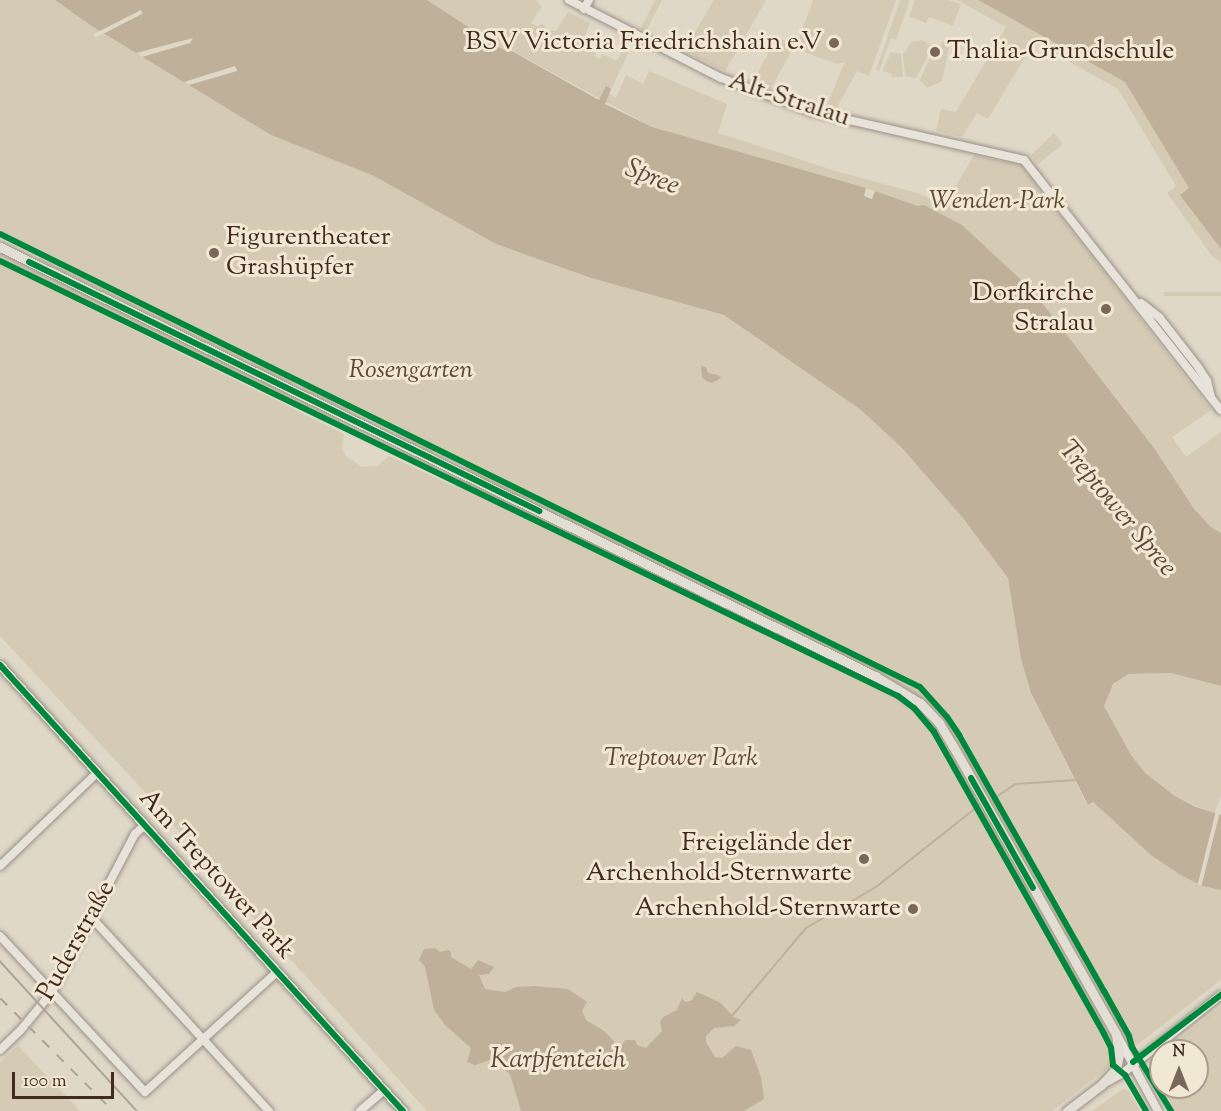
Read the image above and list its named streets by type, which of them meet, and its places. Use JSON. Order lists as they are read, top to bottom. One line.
{"streets":{"main road":["Am Treptower Park"],"street":["Alt-Stralau","Puderstraße"]},"crossings":[["Am Treptower Park","Puderstraße"]],"water":["Spree","Treptower Spree","Karpfenteich"],"parks":["Wenden-Park","Rosengarten","Treptower Park"],"places":["BSV Victoria Friedrichshain e.V","Thalia-Grundschule","Figurentheater Grashüpfer","Dorfkirche Stralau","Freigelände der Archenhold-Sternwarte","Archenhold-Sternwarte"],"scale_bar":"100 m","north":"top"}
